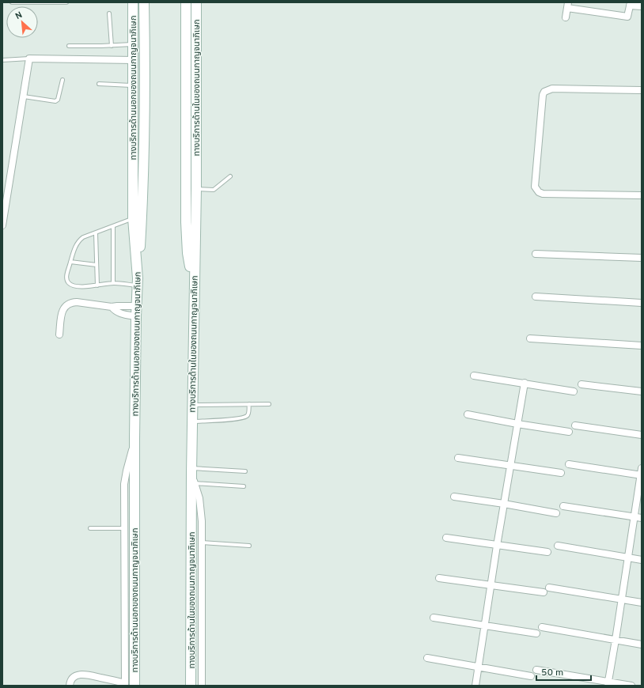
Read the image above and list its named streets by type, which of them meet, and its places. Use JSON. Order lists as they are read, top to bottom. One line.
{"streets":{"main road":["ทางบริการด้านนอกของถนนกาญจนาภิเษก","ทางบริการด้านในของถนนกาญจนาภิเษก"]},"scale_bar":"50 m","north":"top left"}
